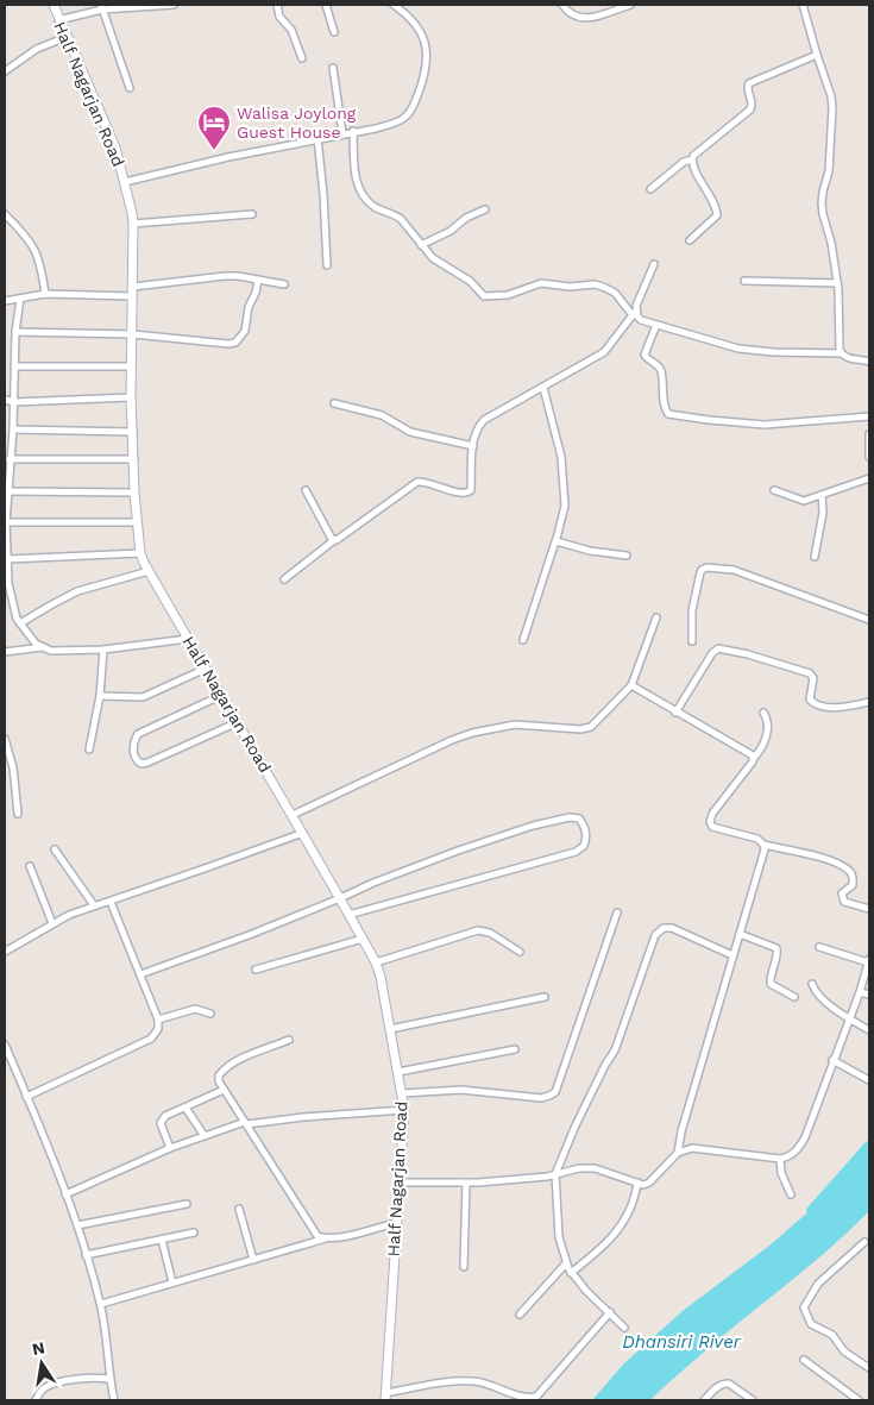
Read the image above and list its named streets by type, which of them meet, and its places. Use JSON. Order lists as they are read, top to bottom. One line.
{"streets":{"main road":["Half Nagarjan Road"]},"water":["Dhansiri River"],"places":{"hotel":["Walisa Joylong Guest House"]},"north":"top"}
